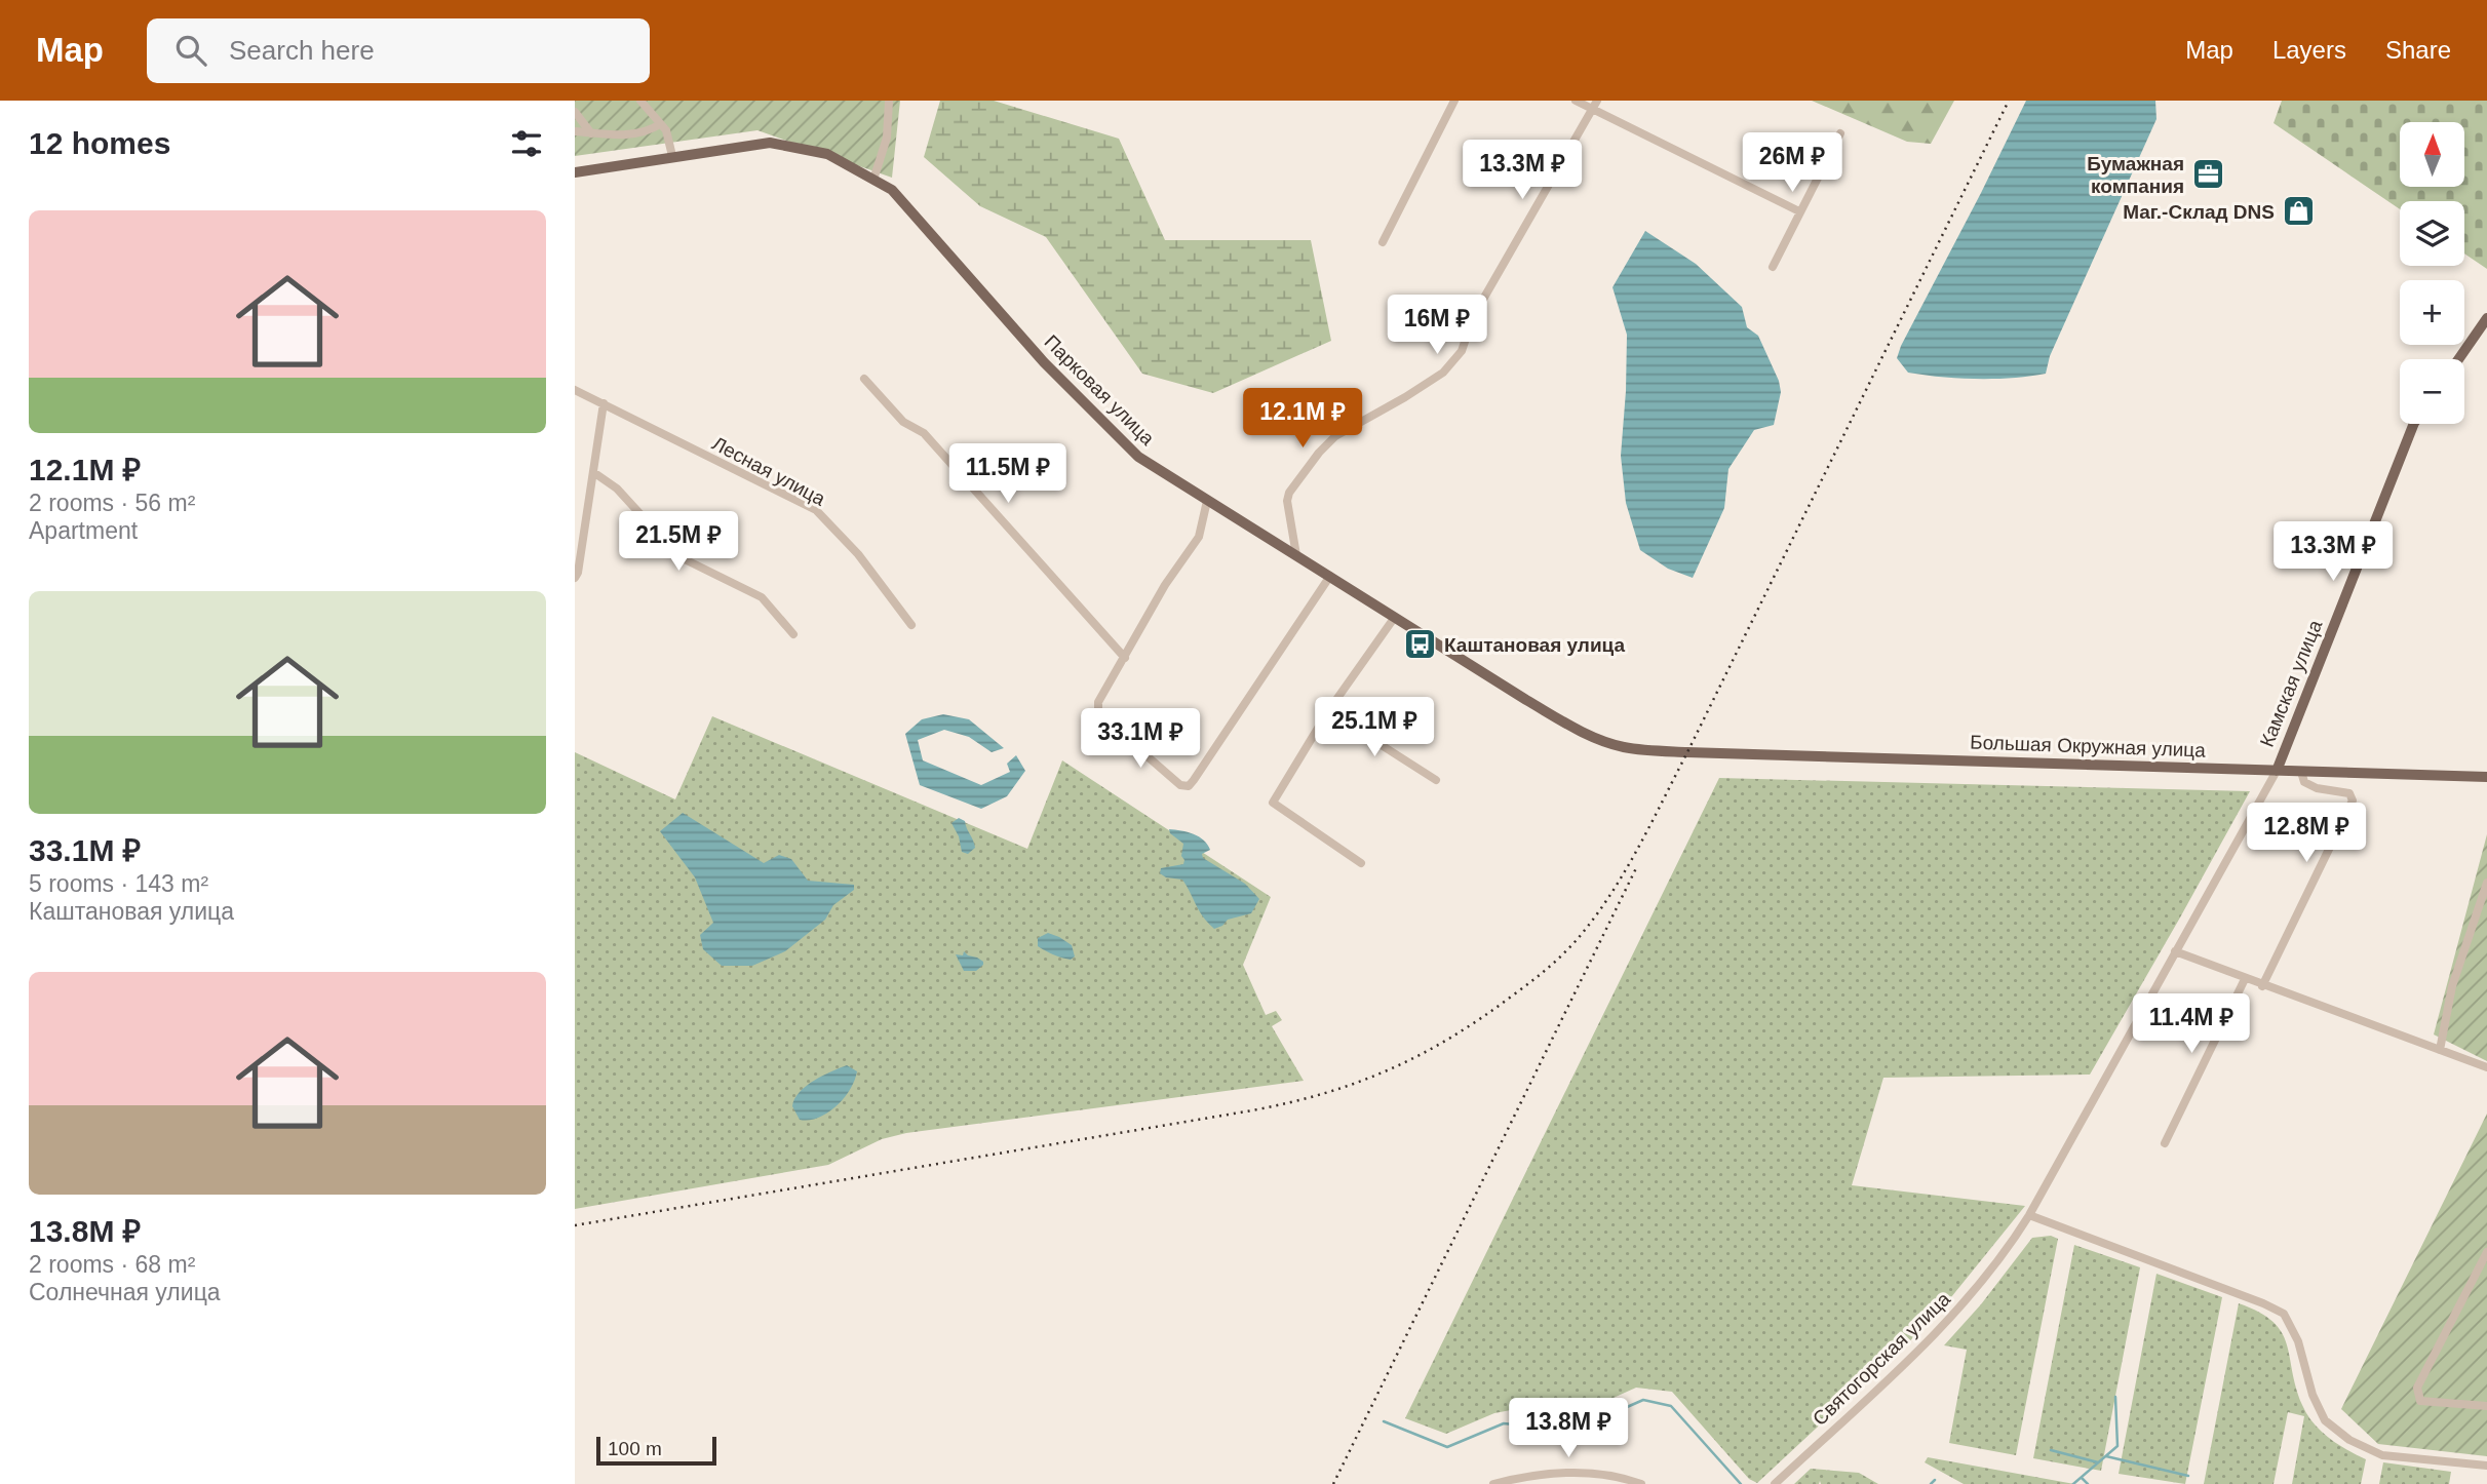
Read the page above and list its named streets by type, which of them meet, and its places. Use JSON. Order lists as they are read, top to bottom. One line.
{"streets":{"main road":["Парковая улица","Камская улица","Большая Окружная улица"],"street":["Лесная улица","Святогорская улица"]},"crossings":[["Парковая улица","Большая Окружная улица"],["Камская улица","Большая Окружная улица"],["Камская улица","Святогорская улица"],["Большая Окружная улица","Святогорская улица"]],"places":{"office":["Бумажная компания"],"shop":["Маг.-Склад DNS"],"bus stop":["Каштановая улица"]},"scale_bar":"100 m","north":"top","page":{"header":"Map","search":"Search here","nav":["Map","Layers","Share"],"heading":"12 homes","map_buttons":["+","−"],"price":["26M ₽","13.3M ₽","16M ₽","12.1M ₽","11.5M ₽","21.5M ₽","13.3M ₽","25.1M ₽","33.1M ₽","12.8M ₽","11.4M ₽","13.8M ₽"],"list":[{"name":"12.1M ₽","note":"2 rooms · 56 m² · Apartment"},{"name":"33.1M ₽","note":"5 rooms · 143 m² · Каштановая улица"},{"name":"13.8M ₽","note":"2 rooms · 68 m² · Солнечная улица"}],"scale":"100 m"}}
